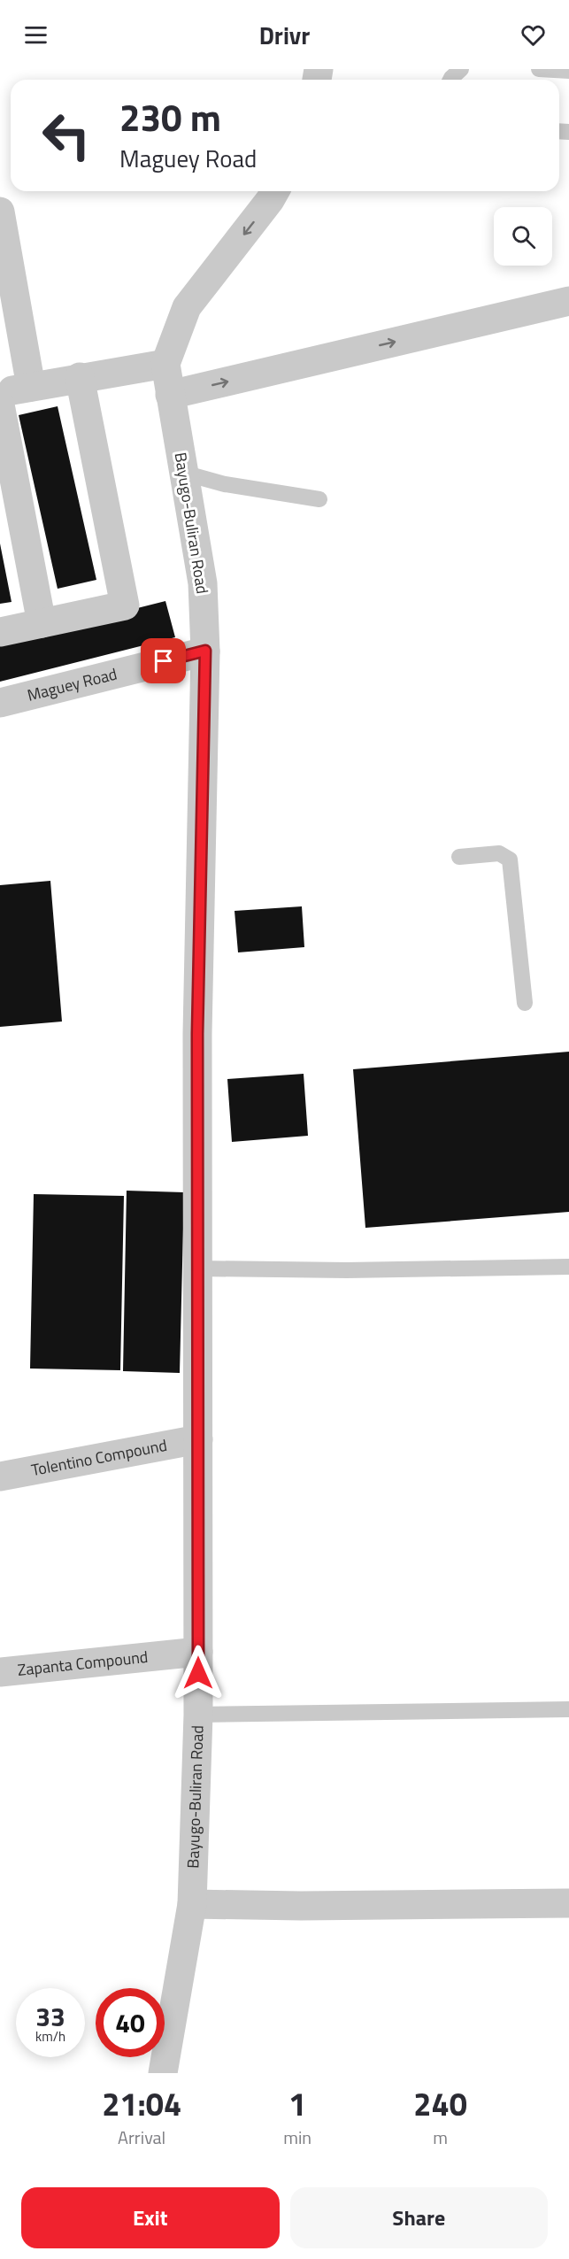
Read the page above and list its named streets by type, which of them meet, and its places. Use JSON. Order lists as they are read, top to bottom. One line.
{"streets":{"street":["Bayugo-Buliran Road","Maguey Road","Tolentino Compound","Zapanta Compound"]},"crossings":[["Bayugo-Buliran Road","Maguey Road"],["Bayugo-Buliran Road","Tolentino Compound"],["Bayugo-Buliran Road","Zapanta Compound"]],"page":{"header":"Drivr","turn":["230 m","Maguey Road"],"speed":"33 km/h","limit":"40","eta":["21:04","Arrival","1","min","240","m"],"buttons":["Exit","Share"]}}
